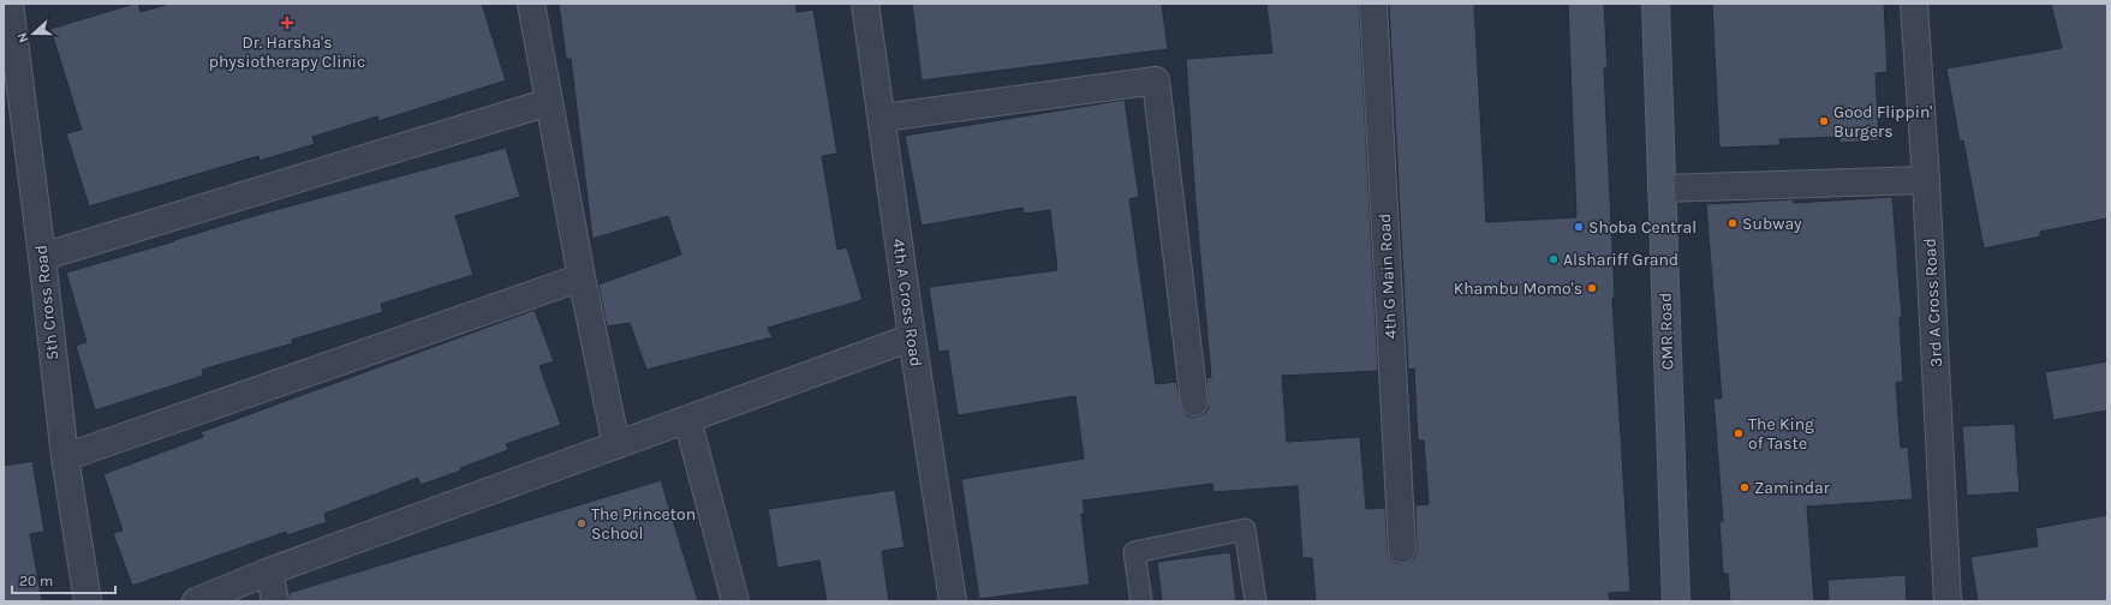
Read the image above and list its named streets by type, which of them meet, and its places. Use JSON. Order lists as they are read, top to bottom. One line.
{"streets":{"street":["4th G Main Road","5th Cross Road","4th A Cross Road","3rd A Cross Road","CMR Road"]},"places":{"health":["Dr. Harsha's physiotherapy Clinic"],"other":["Good Flippin' Burgers","Subway","Shoba Central","Alshariff Grand","Khambu Momo's","The King of Taste","Zamindar","The Princeton School"]},"scale_bar":"20 m","north":"left"}
